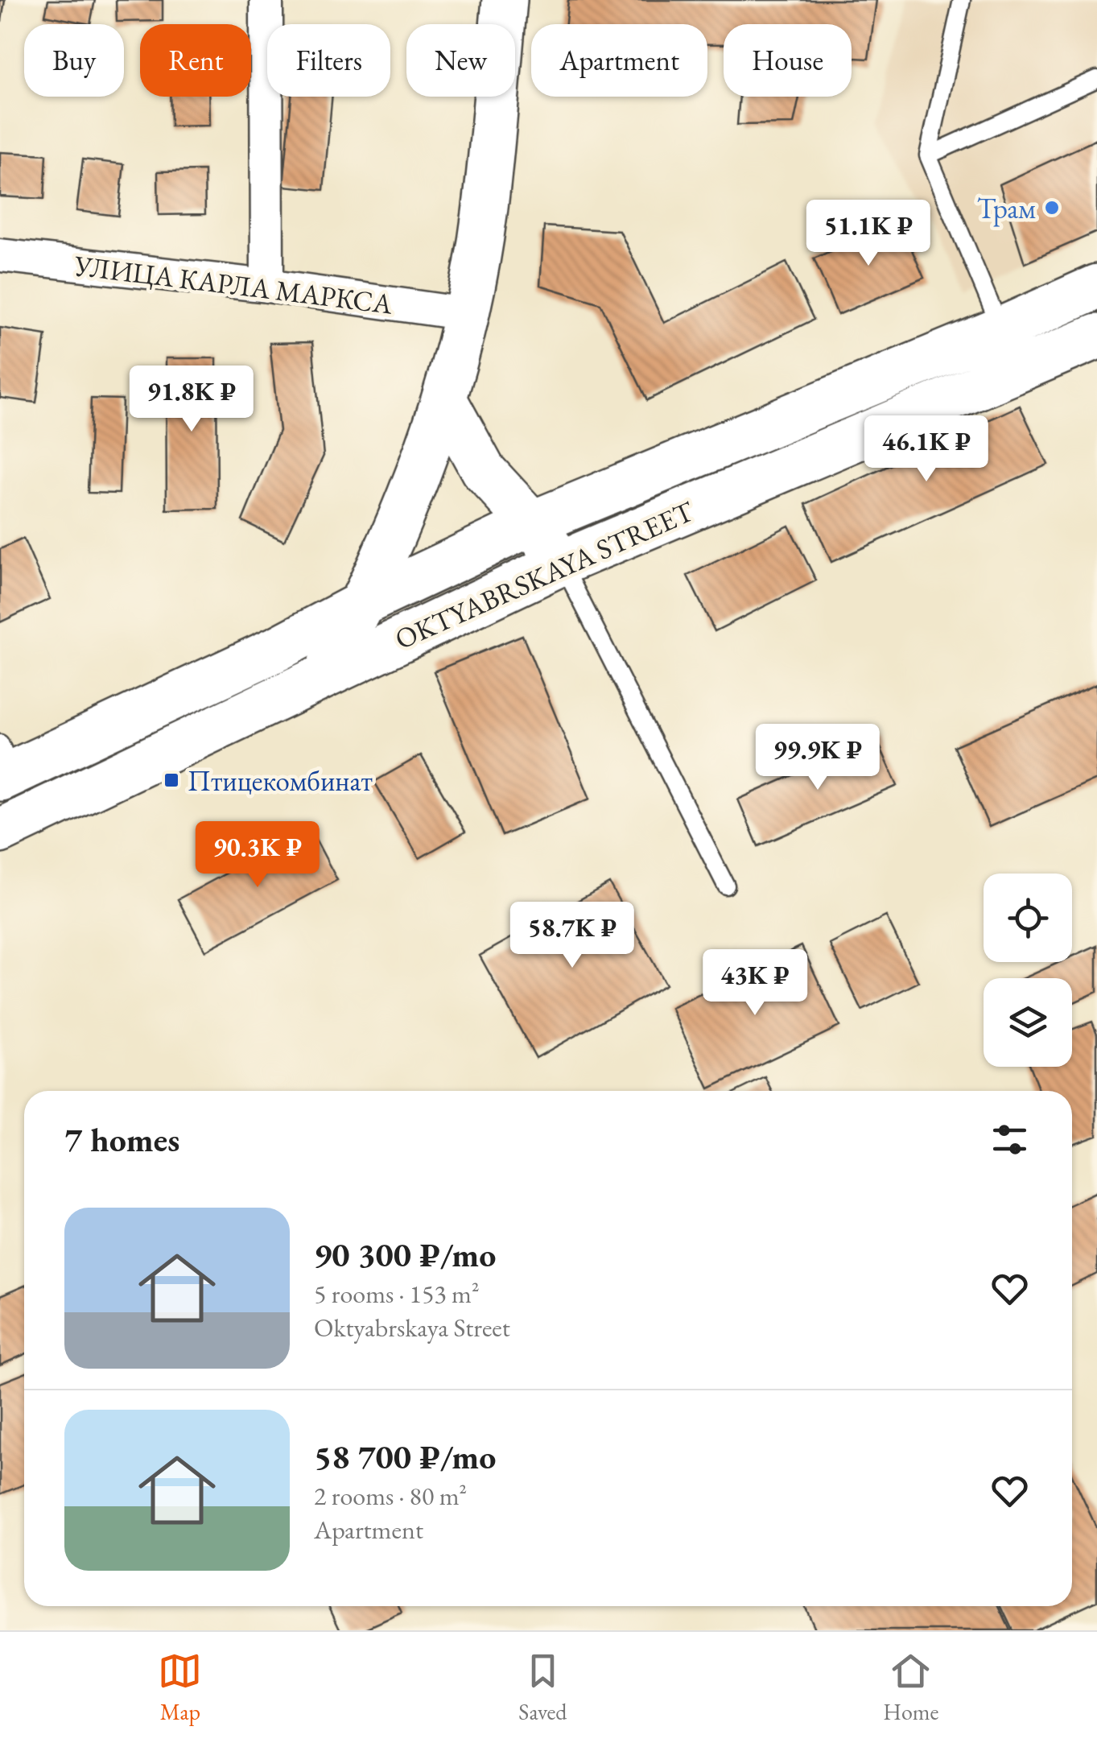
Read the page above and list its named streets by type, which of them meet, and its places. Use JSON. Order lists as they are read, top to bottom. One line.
{"streets":{"main road":["OKTYABRSKAYA STREET"],"street":["УЛИЦА КАРЛА МАРКСА"]},"places":{"other":["Трам"],"transit":["Птицекомбинат"]},"page":{"chip":["Buy","Rent","Filters","New","Apartment","House"],"price":["51.1K ₽","91.8K ₽","46.1K ₽","99.9K ₽","90.3K ₽","58.7K ₽","43K ₽"],"heading":"7 homes","list":[{"name":"90 300 ₽/mo","note":"5 rooms · 153 m² · Oktyabrskaya Street"},{"name":"58 700 ₽/mo","note":"2 rooms · 80 m² · Apartment"}],"tabs":["Map","Saved","Home"]}}
